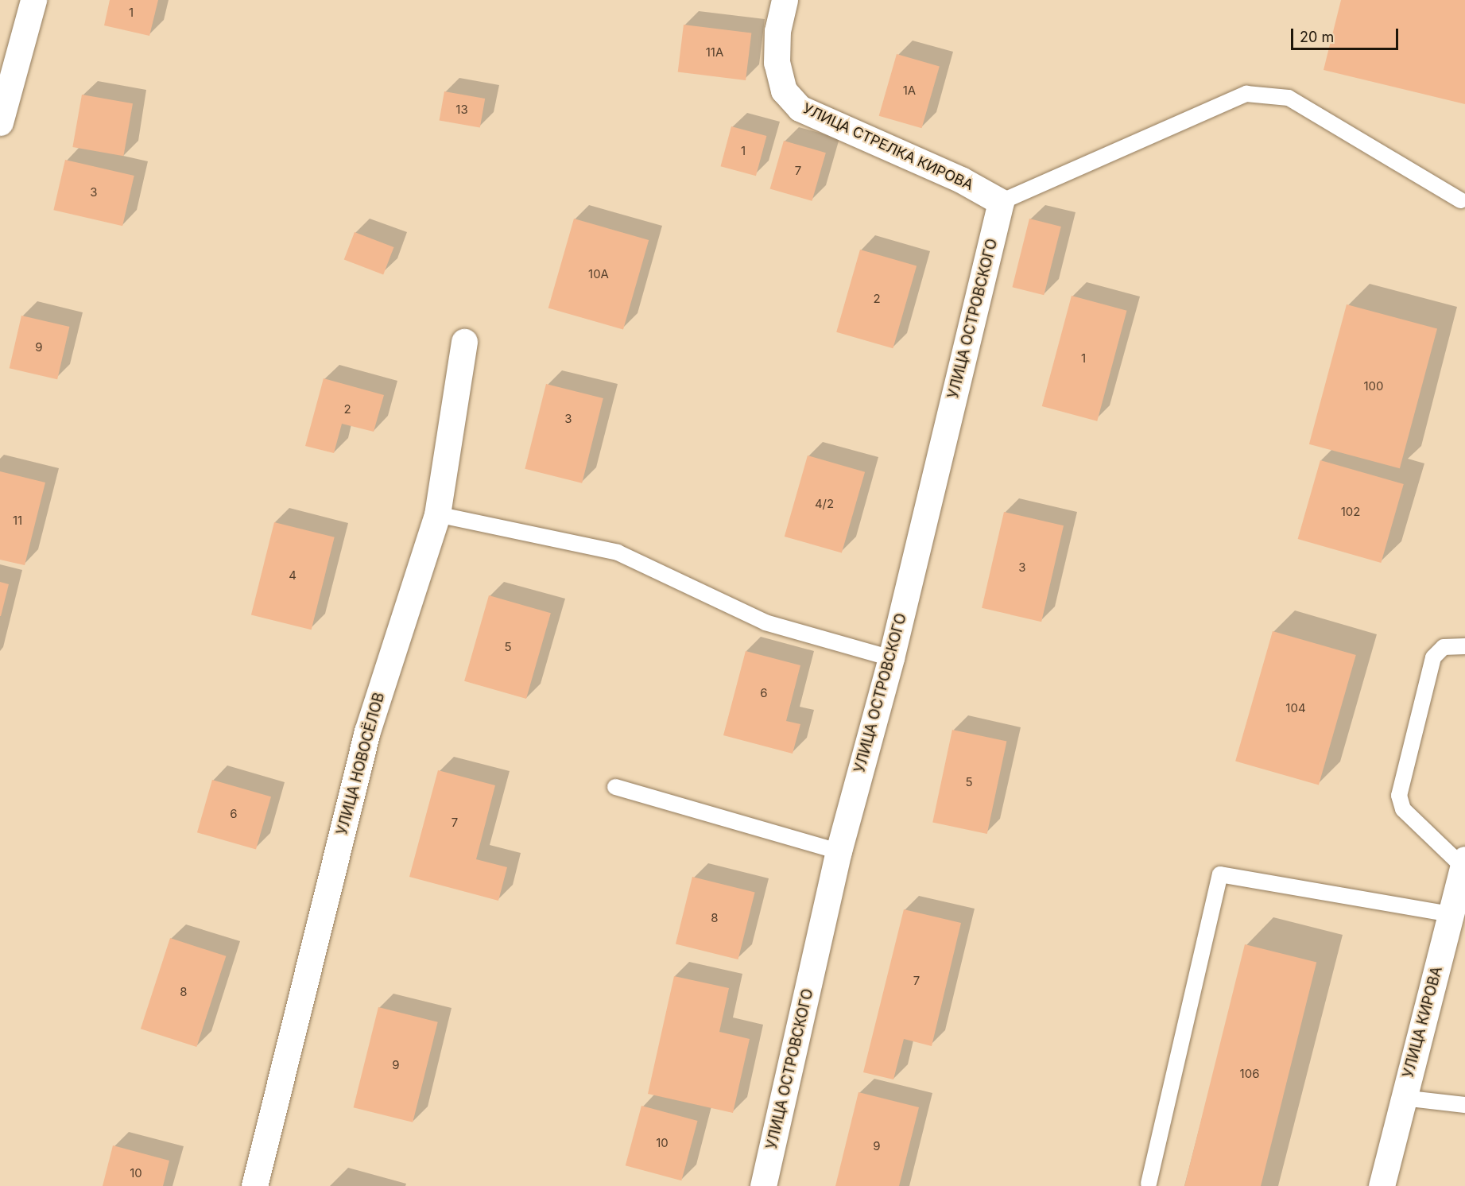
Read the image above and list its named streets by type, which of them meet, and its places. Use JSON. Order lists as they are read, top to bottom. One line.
{"streets":{"street":["УЛИЦА СТРЕЛКА КИРОВА","УЛИЦА ОСТРОВСКОГО","УЛИЦА НОВОСЁЛОВ","УЛИЦА КИРОВА"]},"crossings":[["УЛИЦА СТРЕЛКА КИРОВА","УЛИЦА ОСТРОВСКОГО"]],"house_numbers":["1","11А","1А","13","1","7","3","10А","2","9","1","100","2","3","4/2","102","11","3","4","5","6","104","5","6","7","8","7","8","9","106","10","9","10"],"scale_bar":"20 m"}
